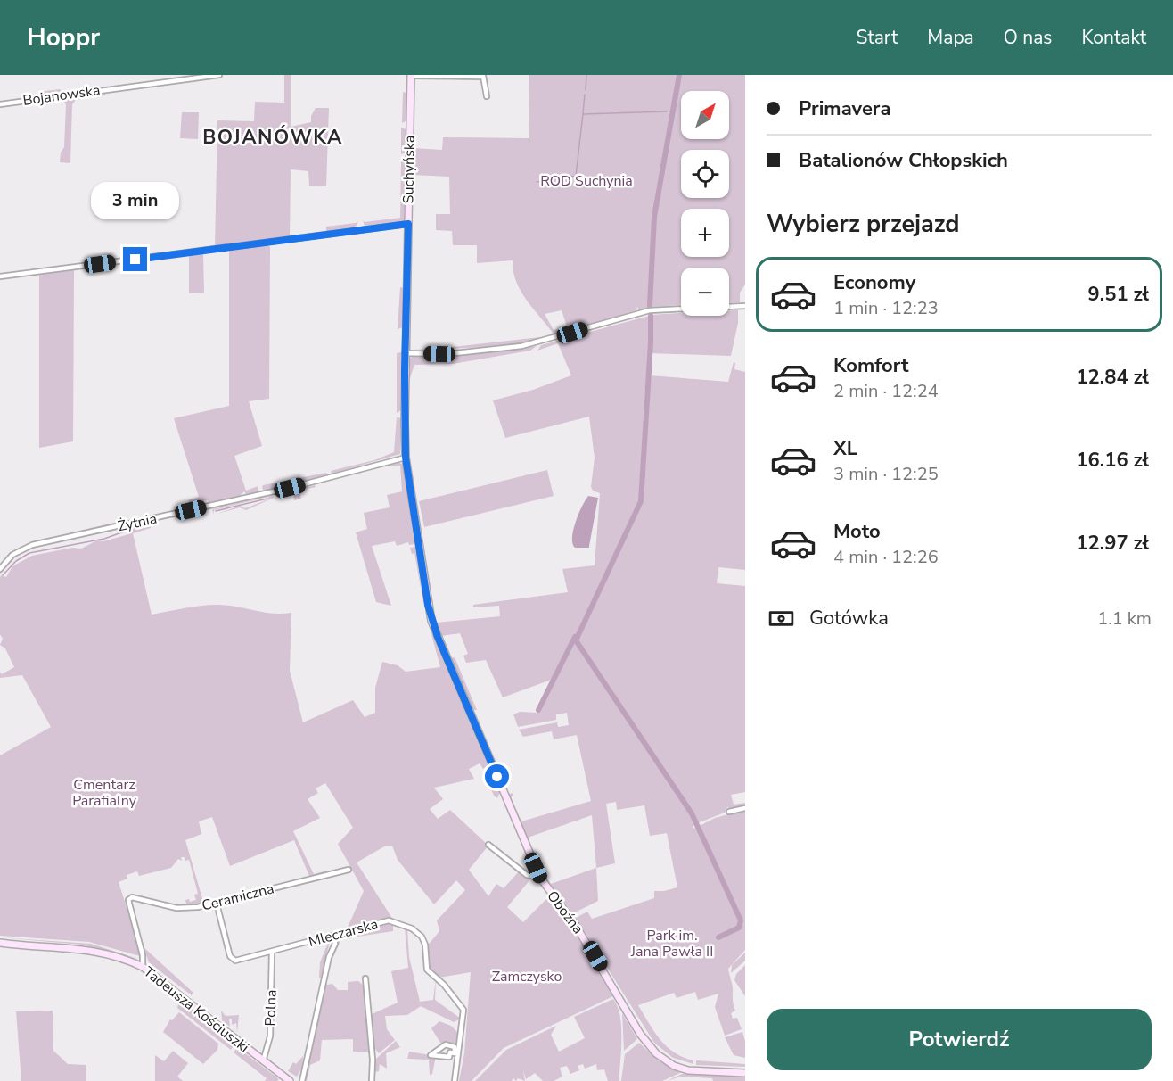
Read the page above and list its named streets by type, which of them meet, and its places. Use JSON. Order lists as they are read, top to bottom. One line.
{"streets":{"street":["Bojanowska","Suchyńska","Żytnia","Ceramiczna","Oboźna","Mleczarska","Polna","Tadeusza Kościuszki"]},"crossings":[["Suchyńska","Żytnia"],["Suchyńska","Oboźna"],["Żytnia","Oboźna"],["Ceramiczna","Mleczarska"],["Ceramiczna","Tadeusza Kościuszki"],["Mleczarska","Polna"],["Polna","Tadeusza Kościuszki"]],"districts":["BOJANÓWKA"],"parks":["ROD Suchynia","Cmentarz Parafialny","Park im. Jana Pawła II","Zamczysko"],"north":"top right","page":{"header":"Hoppr","nav":["Start","Mapa","O nas","Kontakt"],"banner":["Primavera","Batalionów Chłopskich"],"map_buttons":["+","−"],"bubble":"3 min","heading":"Wybierz przejazd","list":[{"name":"Economy","note":"1 min · 12:23","value":"9.51 zł"},{"name":"Komfort","note":"2 min · 12:24","value":"12.84 zł"},{"name":"XL","note":"3 min · 12:25","value":"16.16 zł"},{"name":"Moto","note":"4 min · 12:26","value":"12.97 zł"}],"pay":["Gotówka","1.1 km"],"buttons":"Potwierdź"}}
